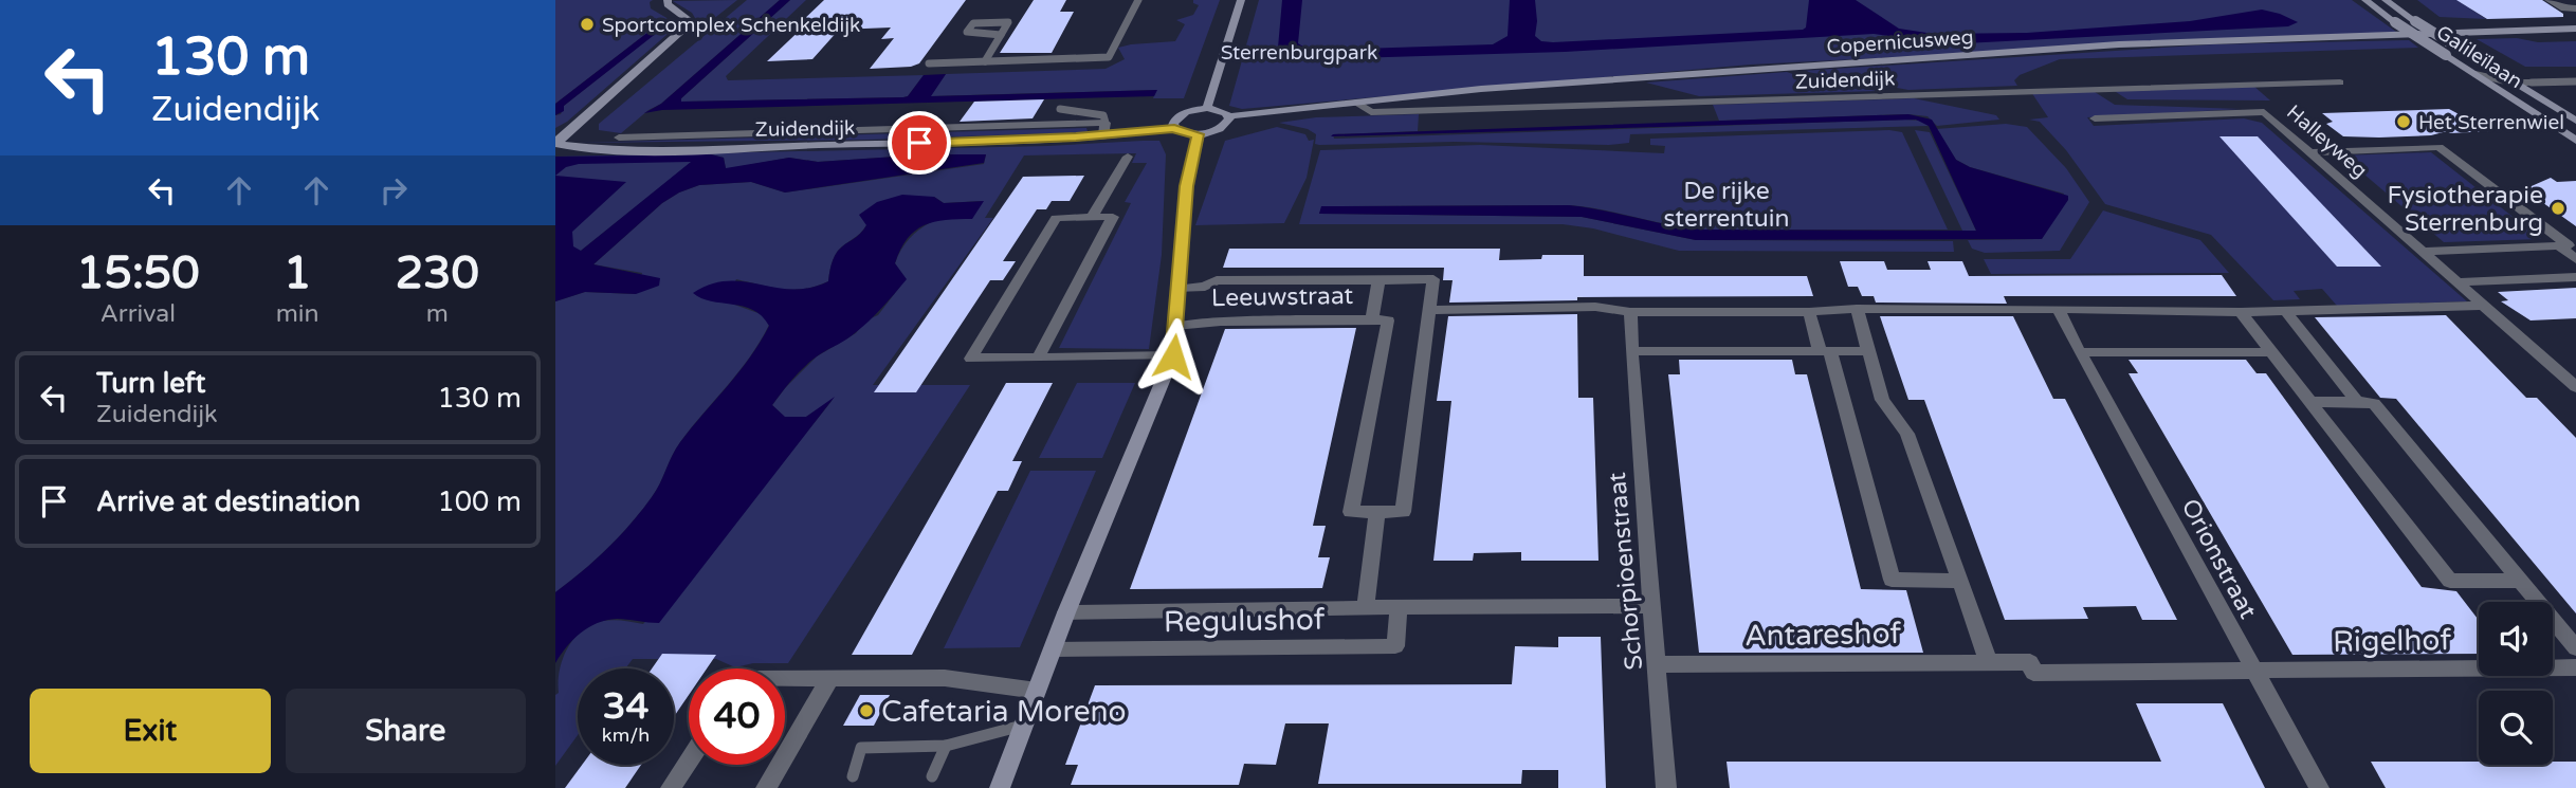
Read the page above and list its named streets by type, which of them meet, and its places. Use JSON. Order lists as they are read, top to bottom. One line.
{"streets":{"street":["Copernicusweg","Galileïlaan","Zuidendijk","Halleyweg","Leeuwstraat","Orionstraat","Schorpioenstraat","Regulushof","Antareshof","Rigelhof"]},"crossings":[["Copernicusweg","Zuidendijk"],["Leeuwstraat","Regulushof"],["Orionstraat","Antareshof"],["Orionstraat","Rigelhof"],["Schorpioenstraat","Regulushof"],["Schorpioenstraat","Antareshof"],["Antareshof","Rigelhof"]],"parks":["Sterrenburgpark","De rijke sterrentuin"],"places":["Sportcomplex Schenkeldijk","Het Sterrenwiel","Fysiotherapie Sterrenburg","Cafetaria Moreno"],"page":{"turn":["130 m","Zuidendijk"],"eta":["15:50","Arrival","1","min","230","m"],"list":[{"name":"Turn left","note":"Zuidendijk","value":"130 m"},{"name":"Arrive at destination","value":"100 m"}],"speed":"34 km/h","limit":"40","buttons":["Exit","Share"]}}
